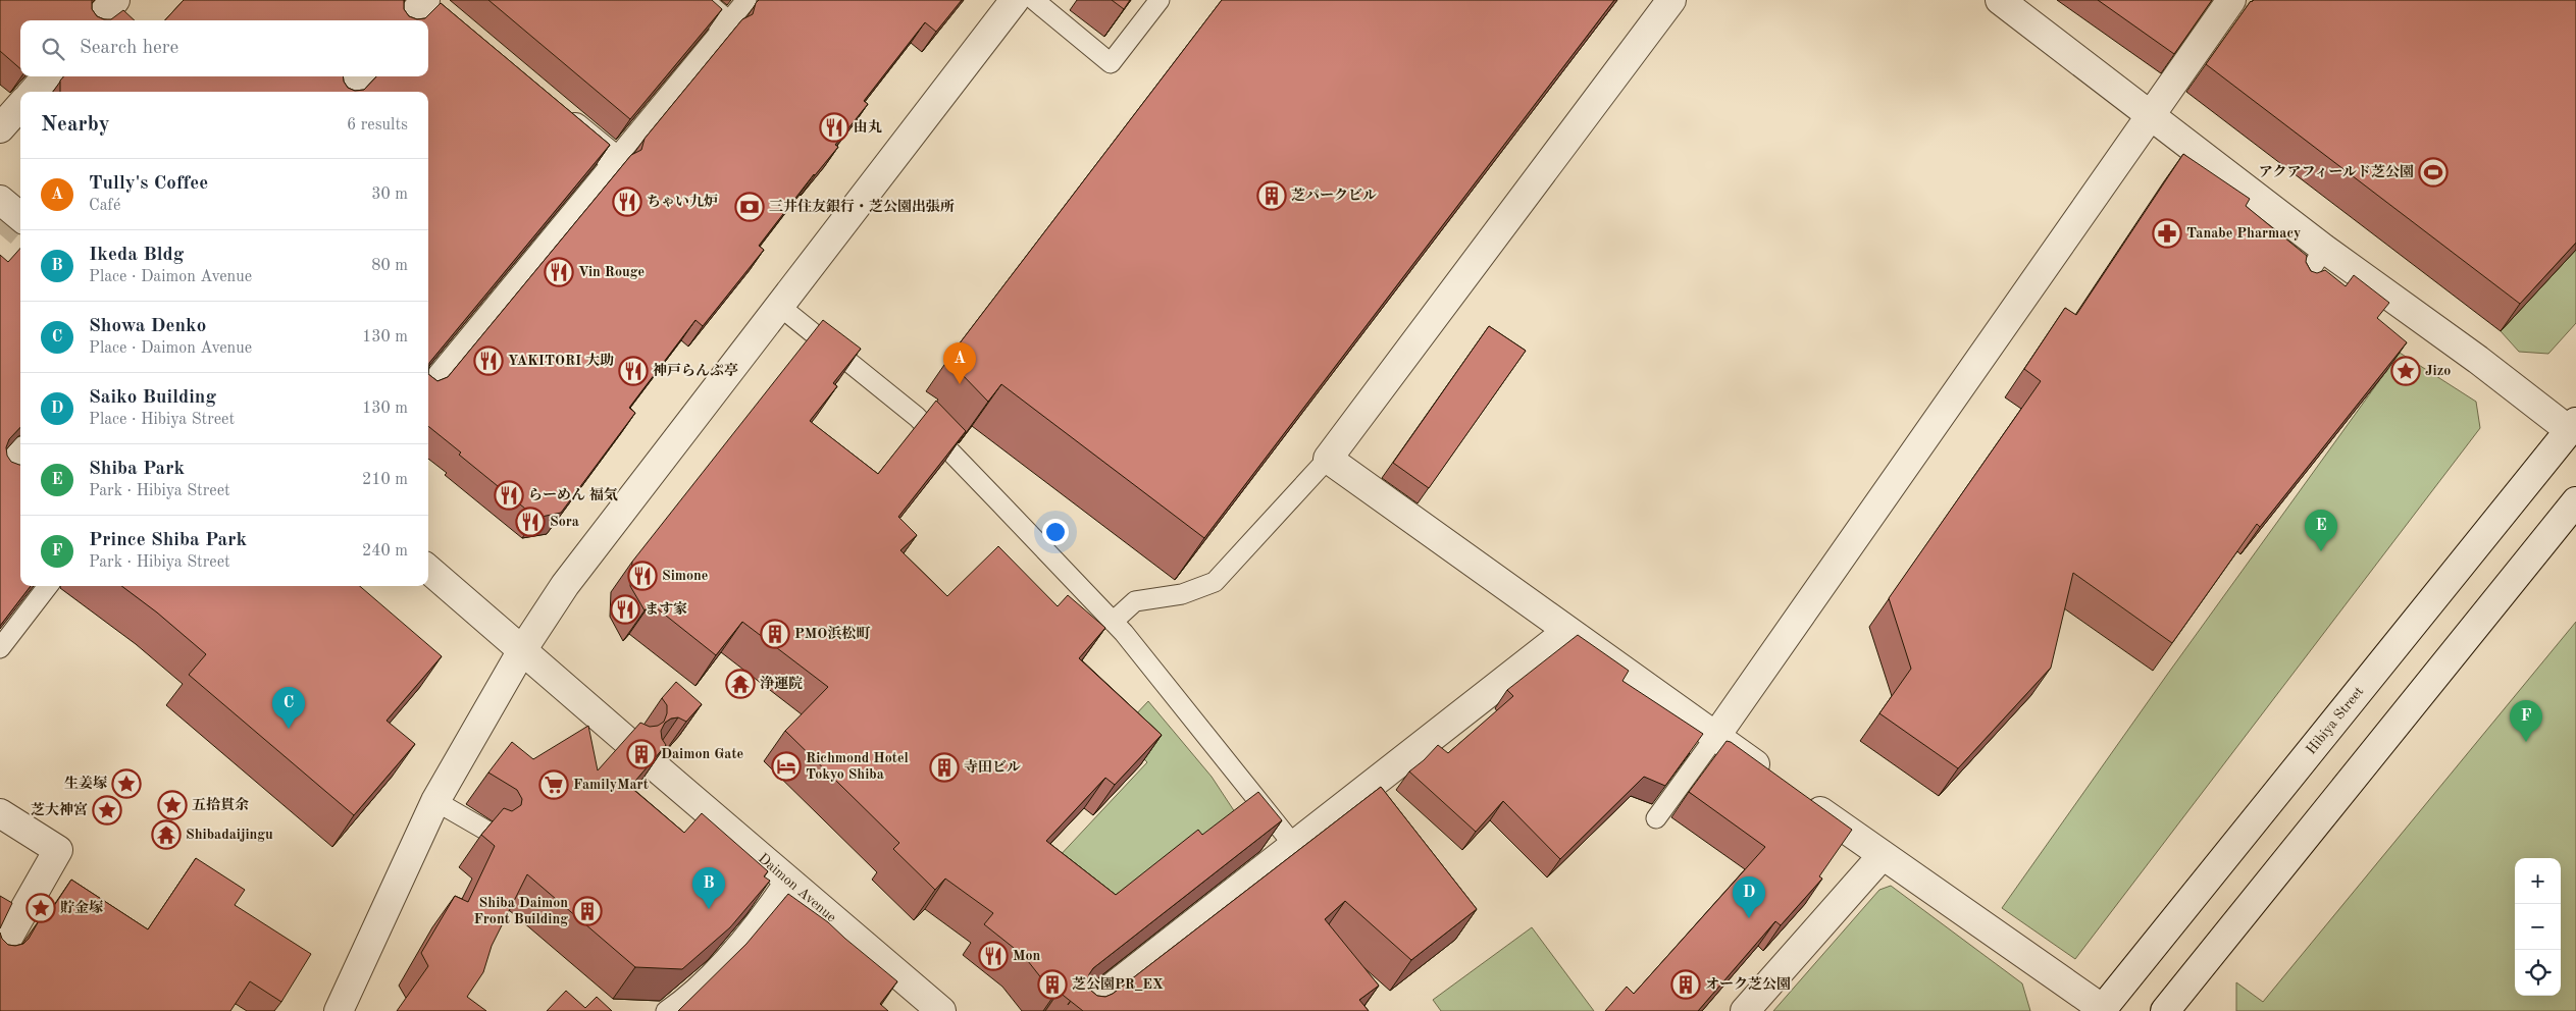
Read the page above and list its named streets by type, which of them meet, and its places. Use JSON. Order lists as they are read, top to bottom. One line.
{"streets":{"street":["Hibiya Street","Daimon Avenue"]},"places":{"restaurant":["由丸","ちゃい九炉","Vin Rouge","YAKITORI 大助","神戸らんぷ亭","らーめん 福気","Sora","Simone","ます家","Mon"],"sports":["アクアフィールド芝公園"],"building":["芝パークビル","PMO浜松町","Daimon Gate","寺田ビル","Shiba Daimon Front Building","芝公園PR_EX","オーク芝公園"],"bank":["三井住友銀行・芝公園出張所"],"pharmacy":["Tanabe Pharmacy"],"place":["Jizo","生姜塚","五拾貫余","芝大神宮","貯金塚"],"temple":["浄運院","Shibadaijingu"],"hotel":["Richmond Hotel Tokyo Shiba"],"supermarket":["FamilyMart"]},"page":{"search":"Search here","heading":["Nearby","6 results"],"list":[{"mark":"A","name":"Tully's Coffee","note":"Café","value":"30 m"},{"mark":"B","name":"Ikeda Bldg","note":"Place · Daimon Avenue","value":"80 m"},{"mark":"C","name":"Showa Denko","note":"Place · Daimon Avenue","value":"130 m"},{"mark":"D","name":"Saiko Building","note":"Place · Hibiya Street","value":"130 m"},{"mark":"E","name":"Shiba Park","note":"Park · Hibiya Street","value":"210 m"},{"mark":"F","name":"Prince Shiba Park","note":"Park · Hibiya Street","value":"240 m"}],"pins":["A","E","C","F","B","D"],"map_buttons":["+","−"]}}
